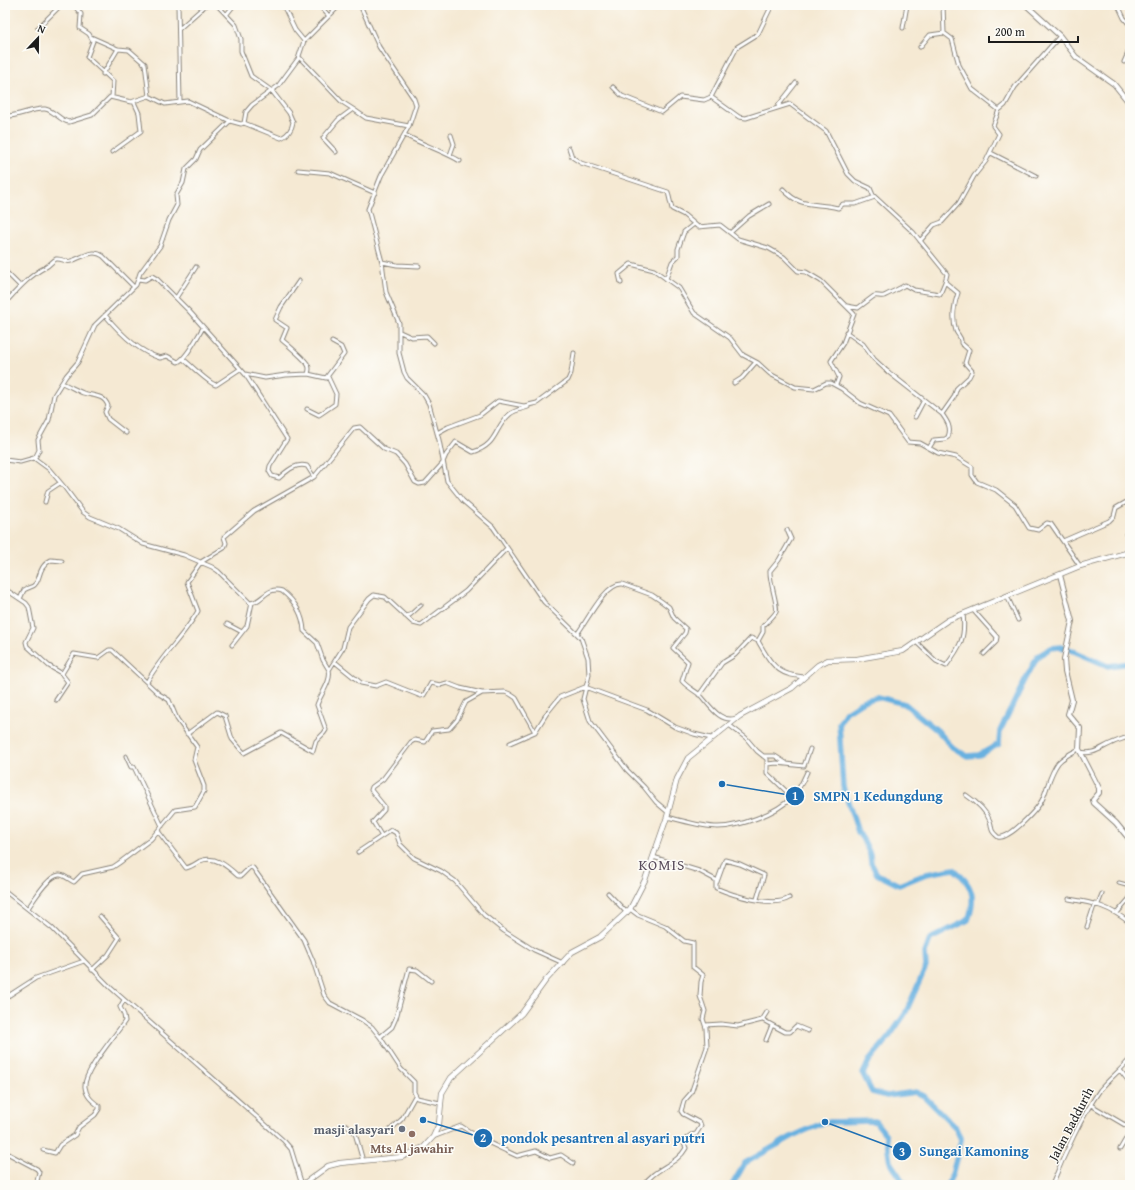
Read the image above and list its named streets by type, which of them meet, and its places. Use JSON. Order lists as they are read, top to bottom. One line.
{"streets":{"street":["Jalan Baddurih"]},"districts":["KOMIS"],"places":["SMPN 1 Kedungdung","pondok pesantren al asyari putri","Sungai Kamoning","masji alasyari","Mts Al jawahir"],"scale_bar":"200 m","north":"top"}
